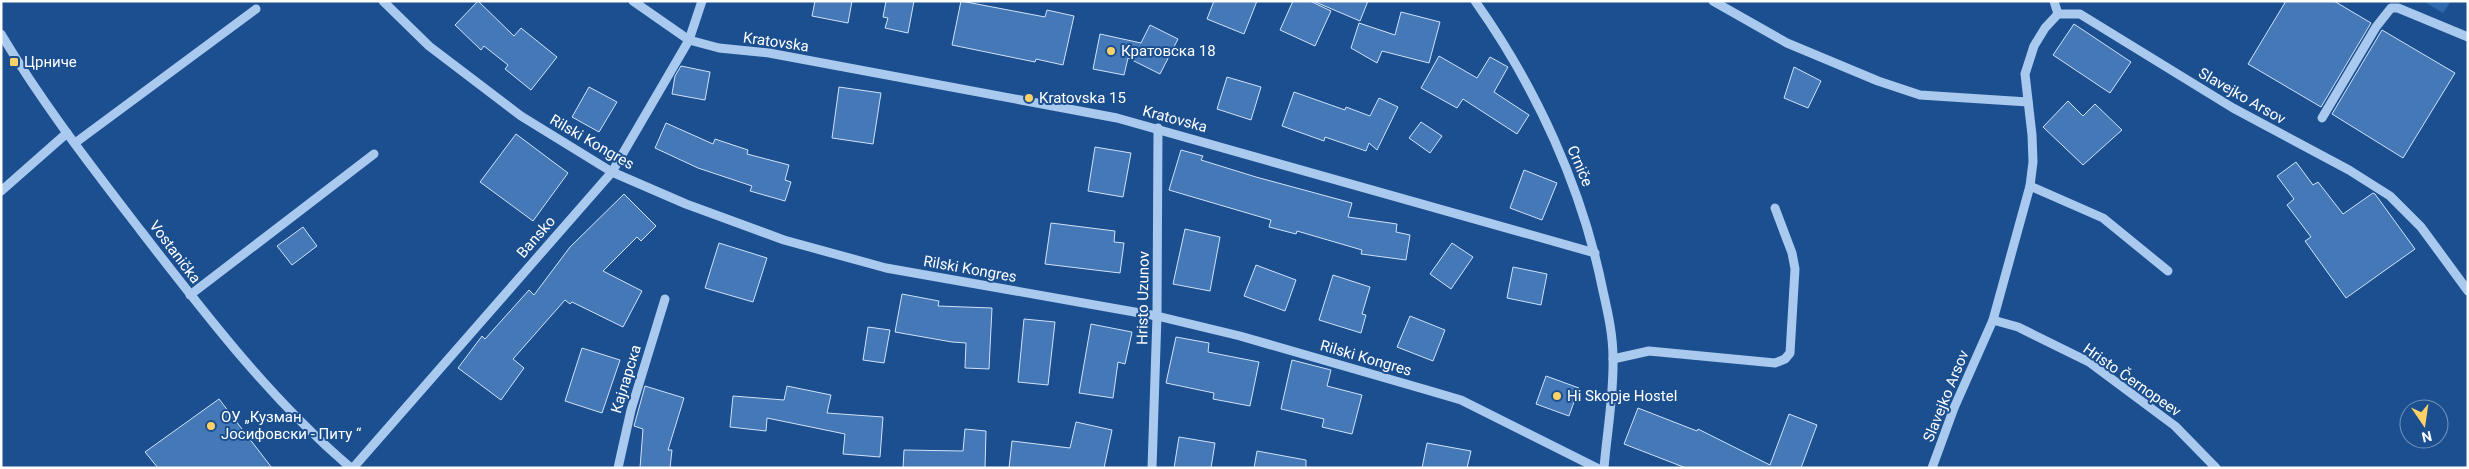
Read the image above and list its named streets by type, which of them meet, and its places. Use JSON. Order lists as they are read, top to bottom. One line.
{"streets":{"street":["Kratovska","Slavejko Arsov","Rilski Kongres","Crniče","Bansko","Vostanička","Hristo Uzunov","Кајларска","Hristo Černopeev"]},"crossings":[["Kratovska","Crniče"],["Kratovska","Bansko"],["Kratovska","Hristo Uzunov"],["Slavejko Arsov","Hristo Černopeev"],["Rilski Kongres","Bansko"],["Rilski Kongres","Hristo Uzunov"],["Bansko","Vostanička"]],"places":{"other":["Кратовска 18","Kratovska 15","Hi Skopje Hostel","ОУ „Кузман Јосифовски - Питу “"],"transit":["Црниче"]},"north":"bottom"}
